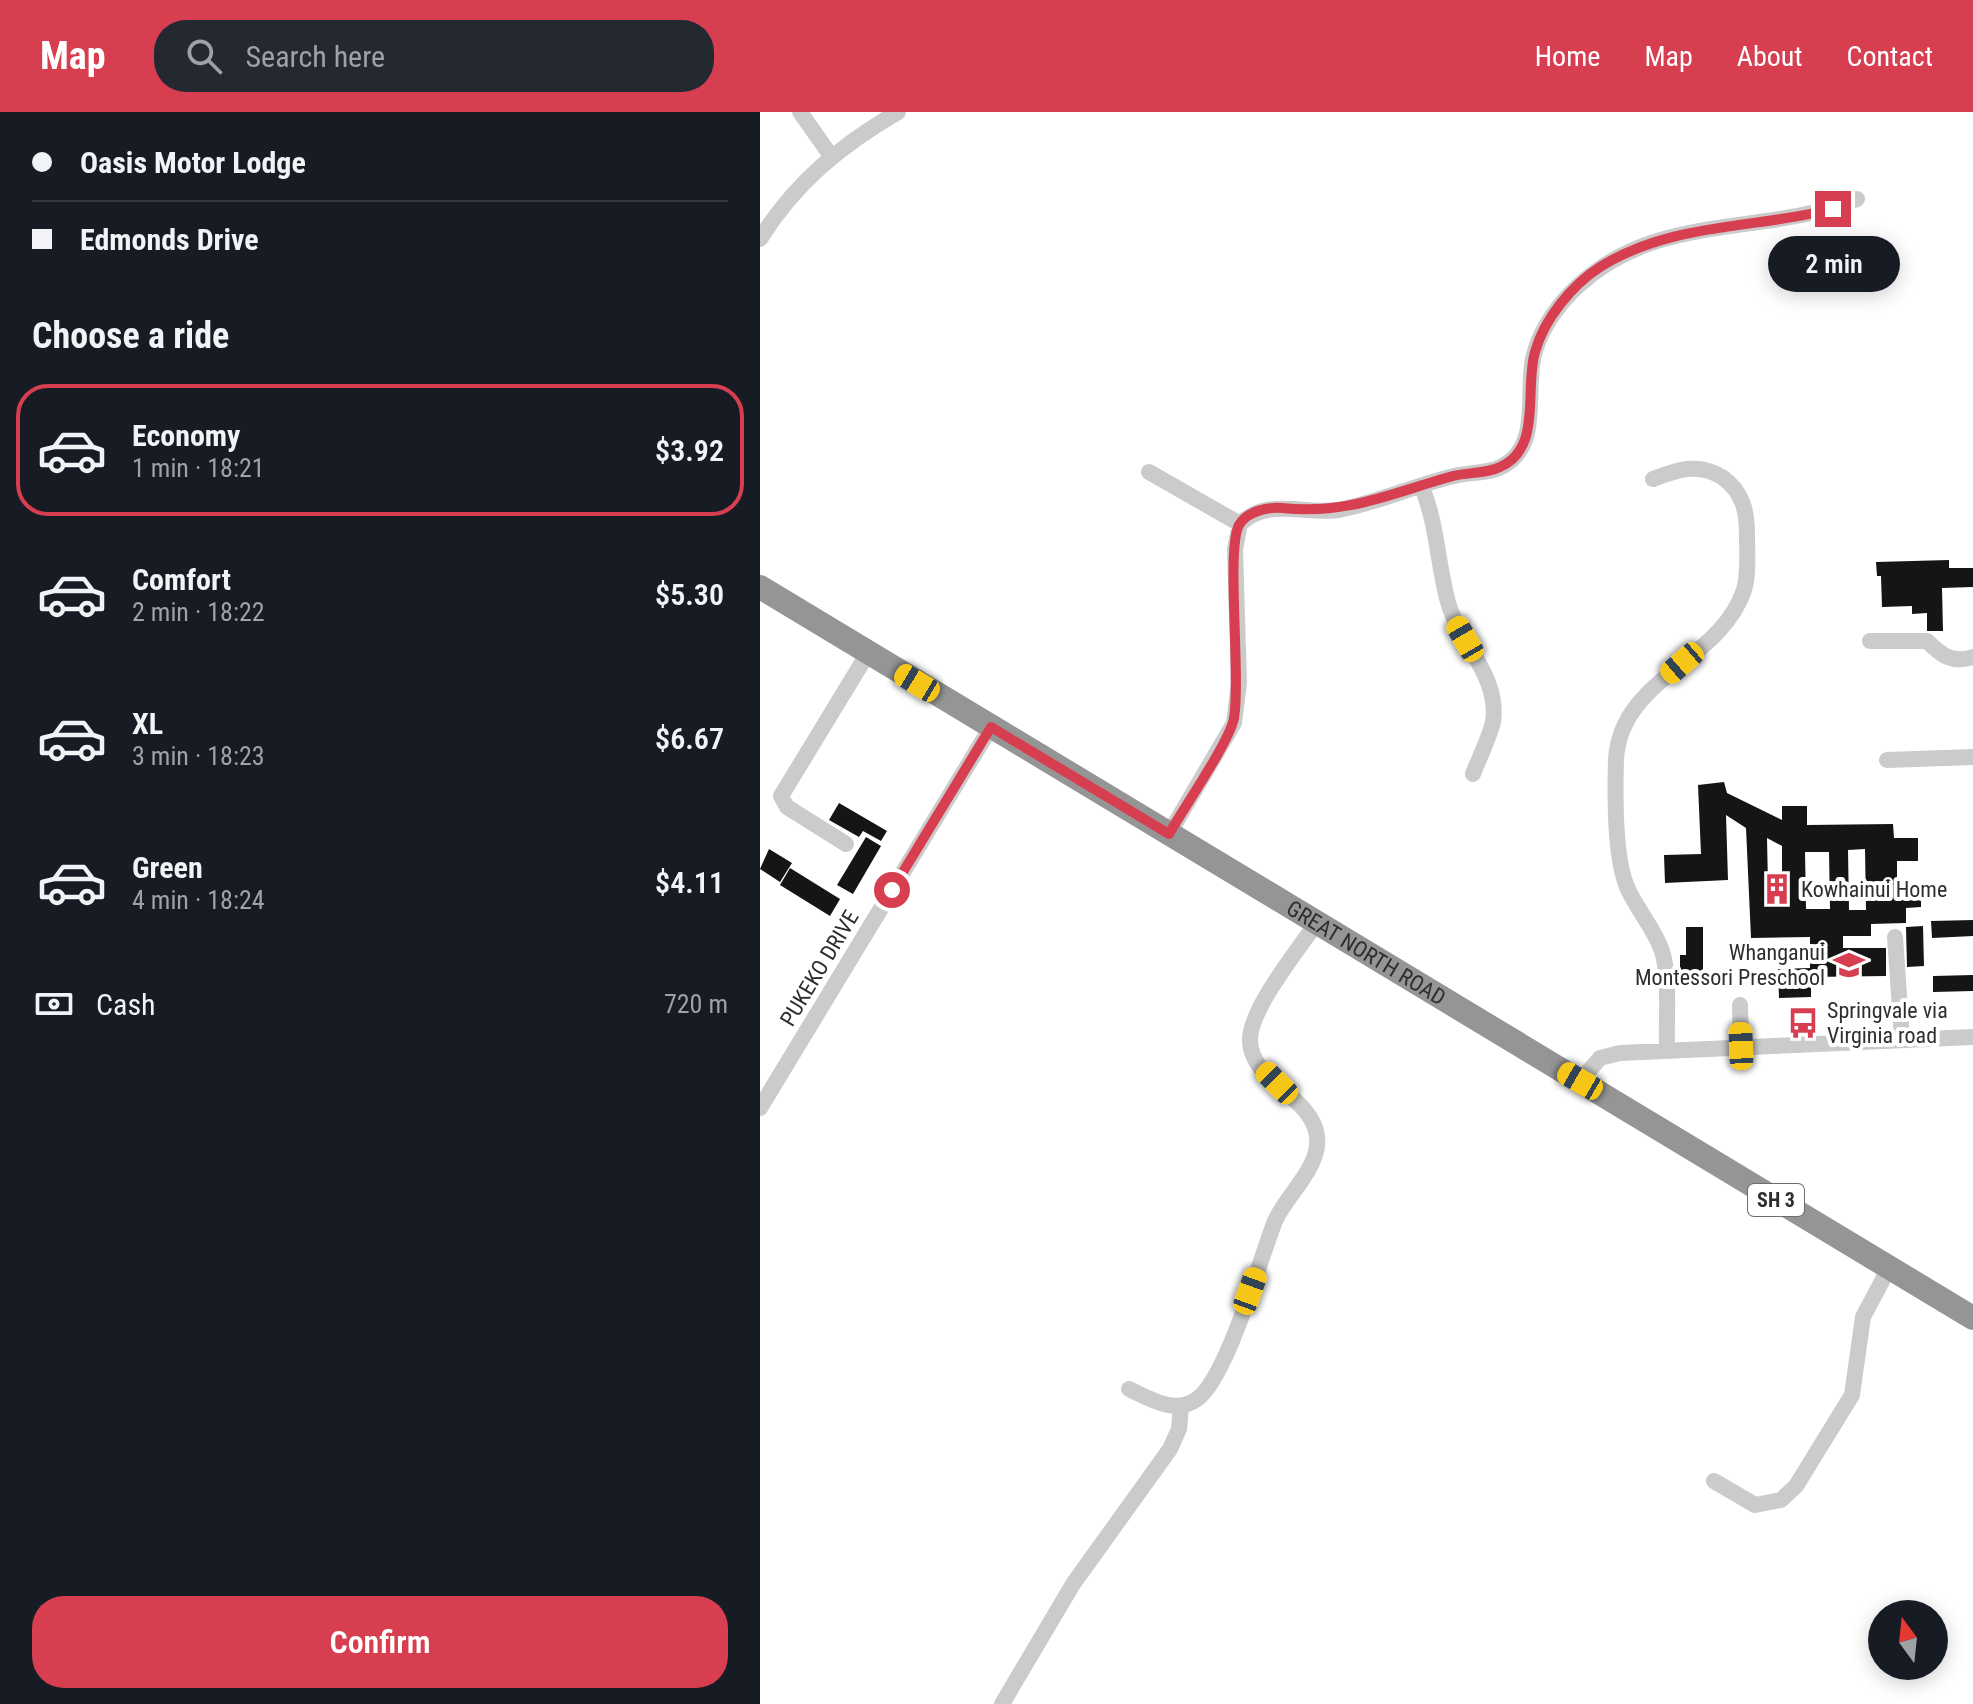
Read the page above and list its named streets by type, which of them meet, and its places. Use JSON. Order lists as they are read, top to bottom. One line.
{"streets":{"highway":["GREAT NORTH ROAD","SH 3"],"street":["PUKEKO DRIVE"]},"crossings":[["GREAT NORTH ROAD","PUKEKO DRIVE"]],"places":{"building":["Kowhainui Home"],"school or university":["Whanganui Montessori Preschool"],"bus stop":["Springvale via Virginia road"]},"north":"top","page":{"header":"Map","search":"Search here","nav":["Home","Map","About","Contact"],"banner":["Oasis Motor Lodge","Edmonds Drive"],"bubble":"2 min","heading":"Choose a ride","list":[{"name":"Economy","note":"1 min · 18:21","value":"$3.92"},{"name":"Comfort","note":"2 min · 18:22","value":"$5.30"},{"name":"XL","note":"3 min · 18:23","value":"$6.67"},{"name":"Green","note":"4 min · 18:24","value":"$4.11"}],"pay":["Cash","720 m"],"buttons":"Confirm"}}
